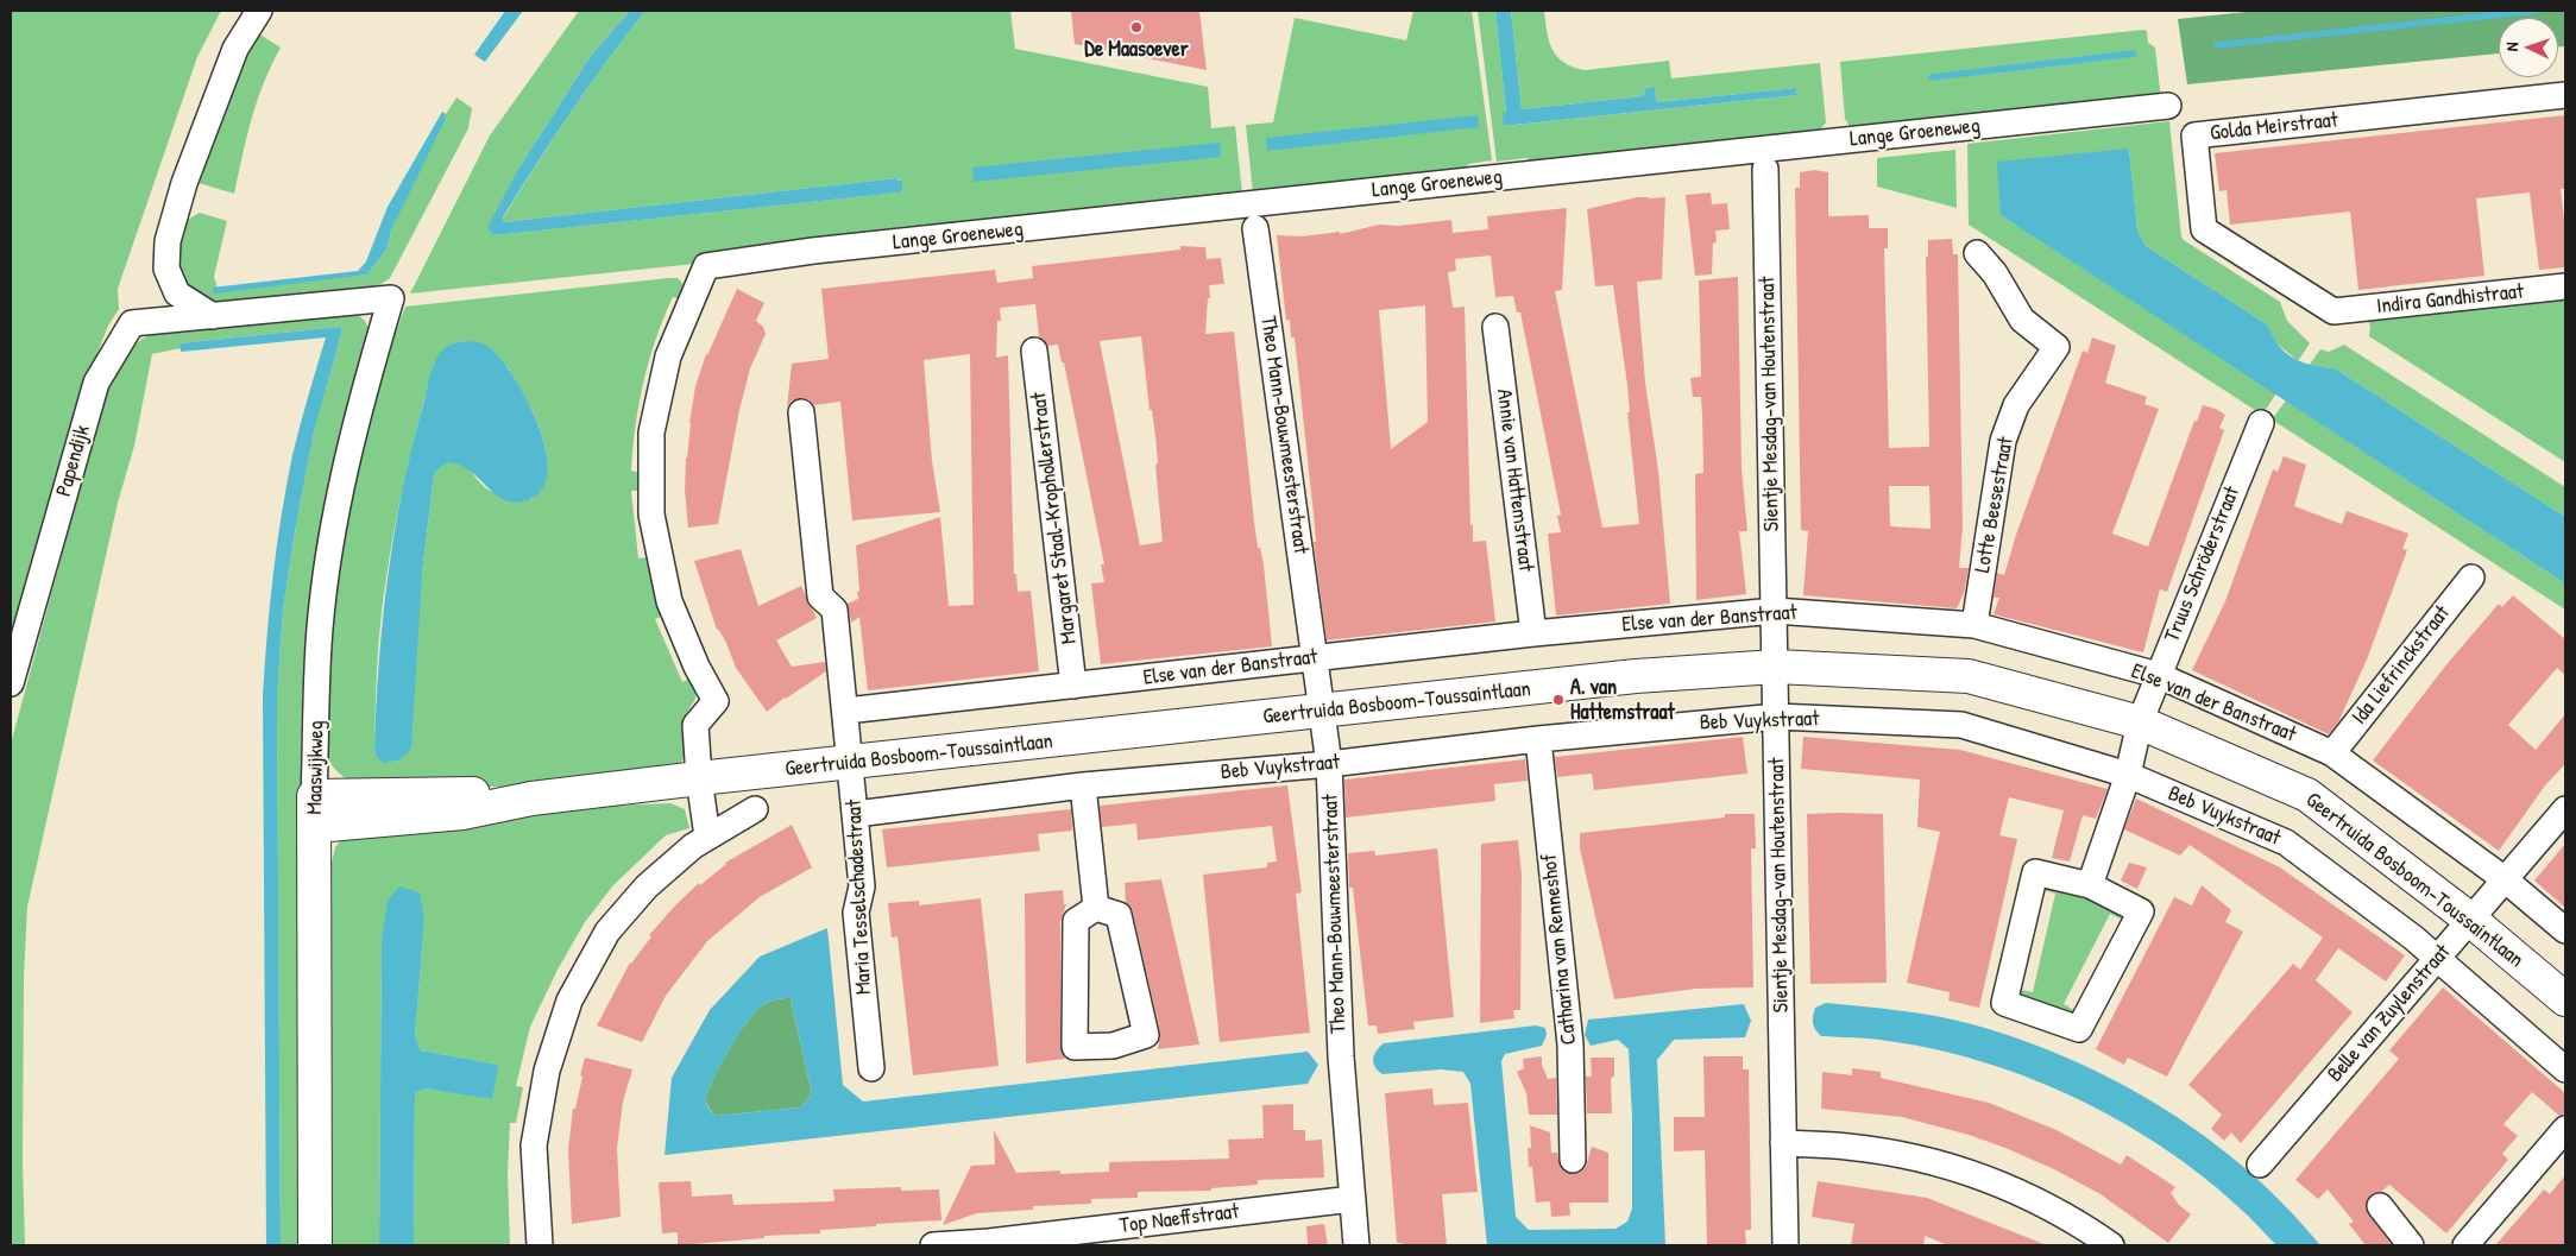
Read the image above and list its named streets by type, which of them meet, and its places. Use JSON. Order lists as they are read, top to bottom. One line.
{"streets":{"street":["Golda Meirstraat","Lange Groeneweg","Indira Gandhistraat","Sientje Mesdag-van Houtenstraat","Theo Mann-Bouwmeesterstraat","Papendijk","Annie van Hattemstraat","Lotte Beesestraat","Margaret Staal-Krophollerstraat","Truus Schröderstraat","Else van der Banstraat","Ida Liefrinckstraat","Geertruida Bosboom-Toussaintlaan","Beb Vuykstraat","Maaswijkweg","Maria Tesselschadestraat","Catharina van Renneshof","Belle van Zuylenstraat","Top Naeffstraat"]},"crossings":[["Golda Meirstraat","Indira Gandhistraat"],["Lange Groeneweg","Geertruida Bosboom-Toussaintlaan"],["Sientje Mesdag-van Houtenstraat","Else van der Banstraat"],["Sientje Mesdag-van Houtenstraat","Geertruida Bosboom-Toussaintlaan"],["Sientje Mesdag-van Houtenstraat","Beb Vuykstraat"],["Theo Mann-Bouwmeesterstraat","Else van der Banstraat"],["Theo Mann-Bouwmeesterstraat","Geertruida Bosboom-Toussaintlaan"],["Theo Mann-Bouwmeesterstraat","Beb Vuykstraat"],["Theo Mann-Bouwmeesterstraat","Top Naeffstraat"],["Papendijk","Maaswijkweg"],["Annie van Hattemstraat","Else van der Banstraat"],["Lotte Beesestraat","Else van der Banstraat"],["Margaret Staal-Krophollerstraat","Else van der Banstraat"],["Truus Schröderstraat","Else van der Banstraat"],["Truus Schröderstraat","Geertruida Bosboom-Toussaintlaan"],["Truus Schröderstraat","Beb Vuykstraat"],["Else van der Banstraat","Ida Liefrinckstraat"],["Else van der Banstraat","Maria Tesselschadestraat"],["Else van der Banstraat","Belle van Zuylenstraat"],["Geertruida Bosboom-Toussaintlaan","Maaswijkweg"],["Geertruida Bosboom-Toussaintlaan","Maria Tesselschadestraat"],["Geertruida Bosboom-Toussaintlaan","Belle van Zuylenstraat"],["Beb Vuykstraat","Maria Tesselschadestraat"],["Beb Vuykstraat","Catharina van Renneshof"],["Beb Vuykstraat","Belle van Zuylenstraat"]],"places":["De Maasoever","A. van Hattemstraat"],"north":"left"}
